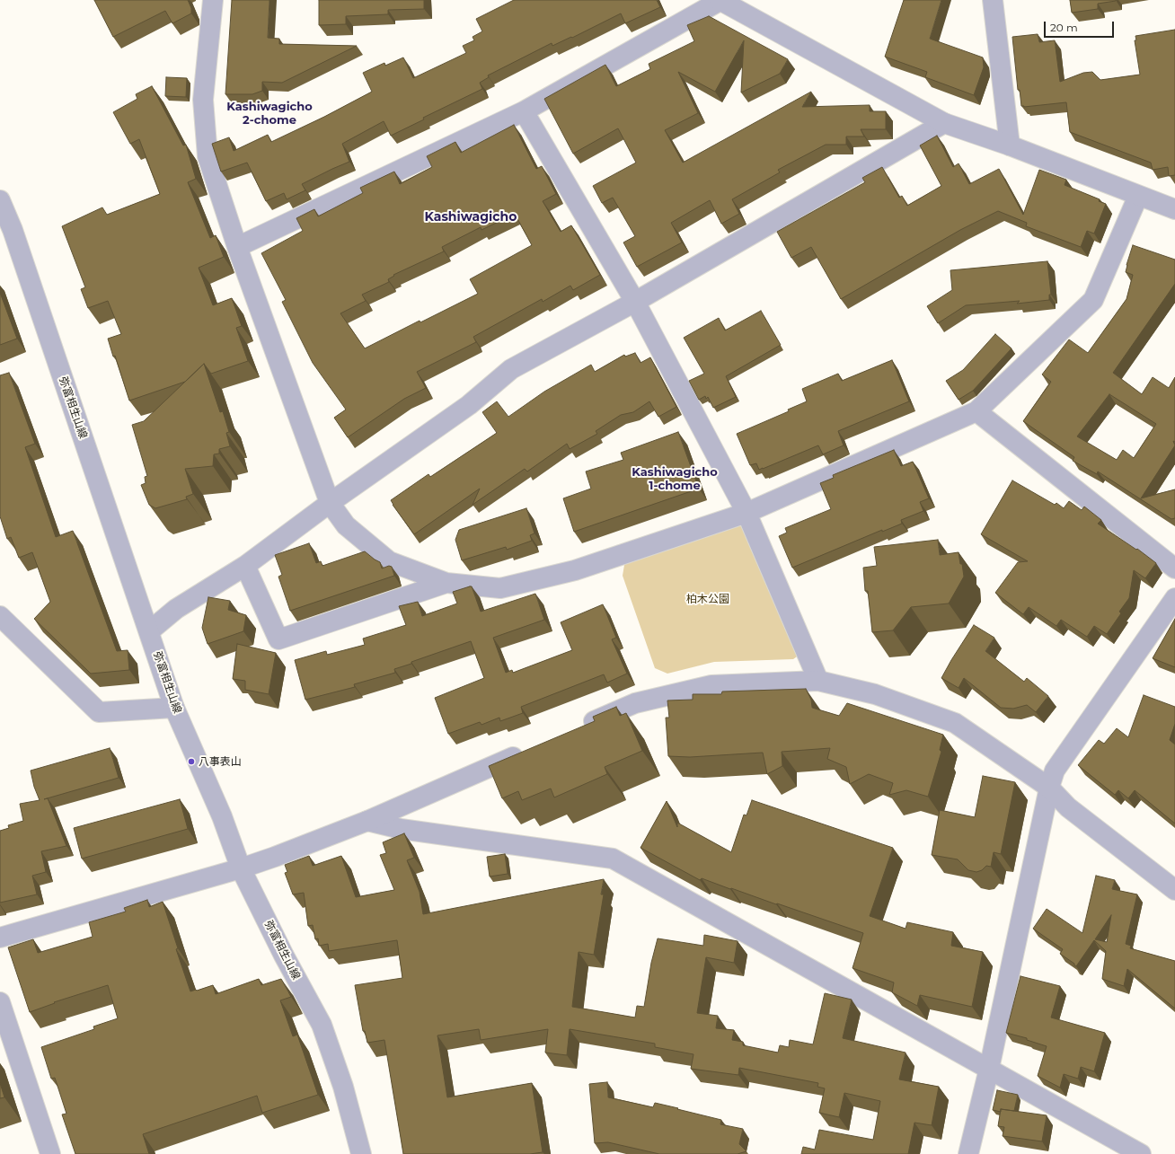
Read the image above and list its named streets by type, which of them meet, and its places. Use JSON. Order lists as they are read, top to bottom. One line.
{"streets":{"street":["弥富相生山線"]},"districts":["Kashiwagicho 2-chome","Kashiwagicho","Kashiwagicho 1-chome"],"parks":["柏木公園"],"places":["八事表山"],"scale_bar":"20 m"}
